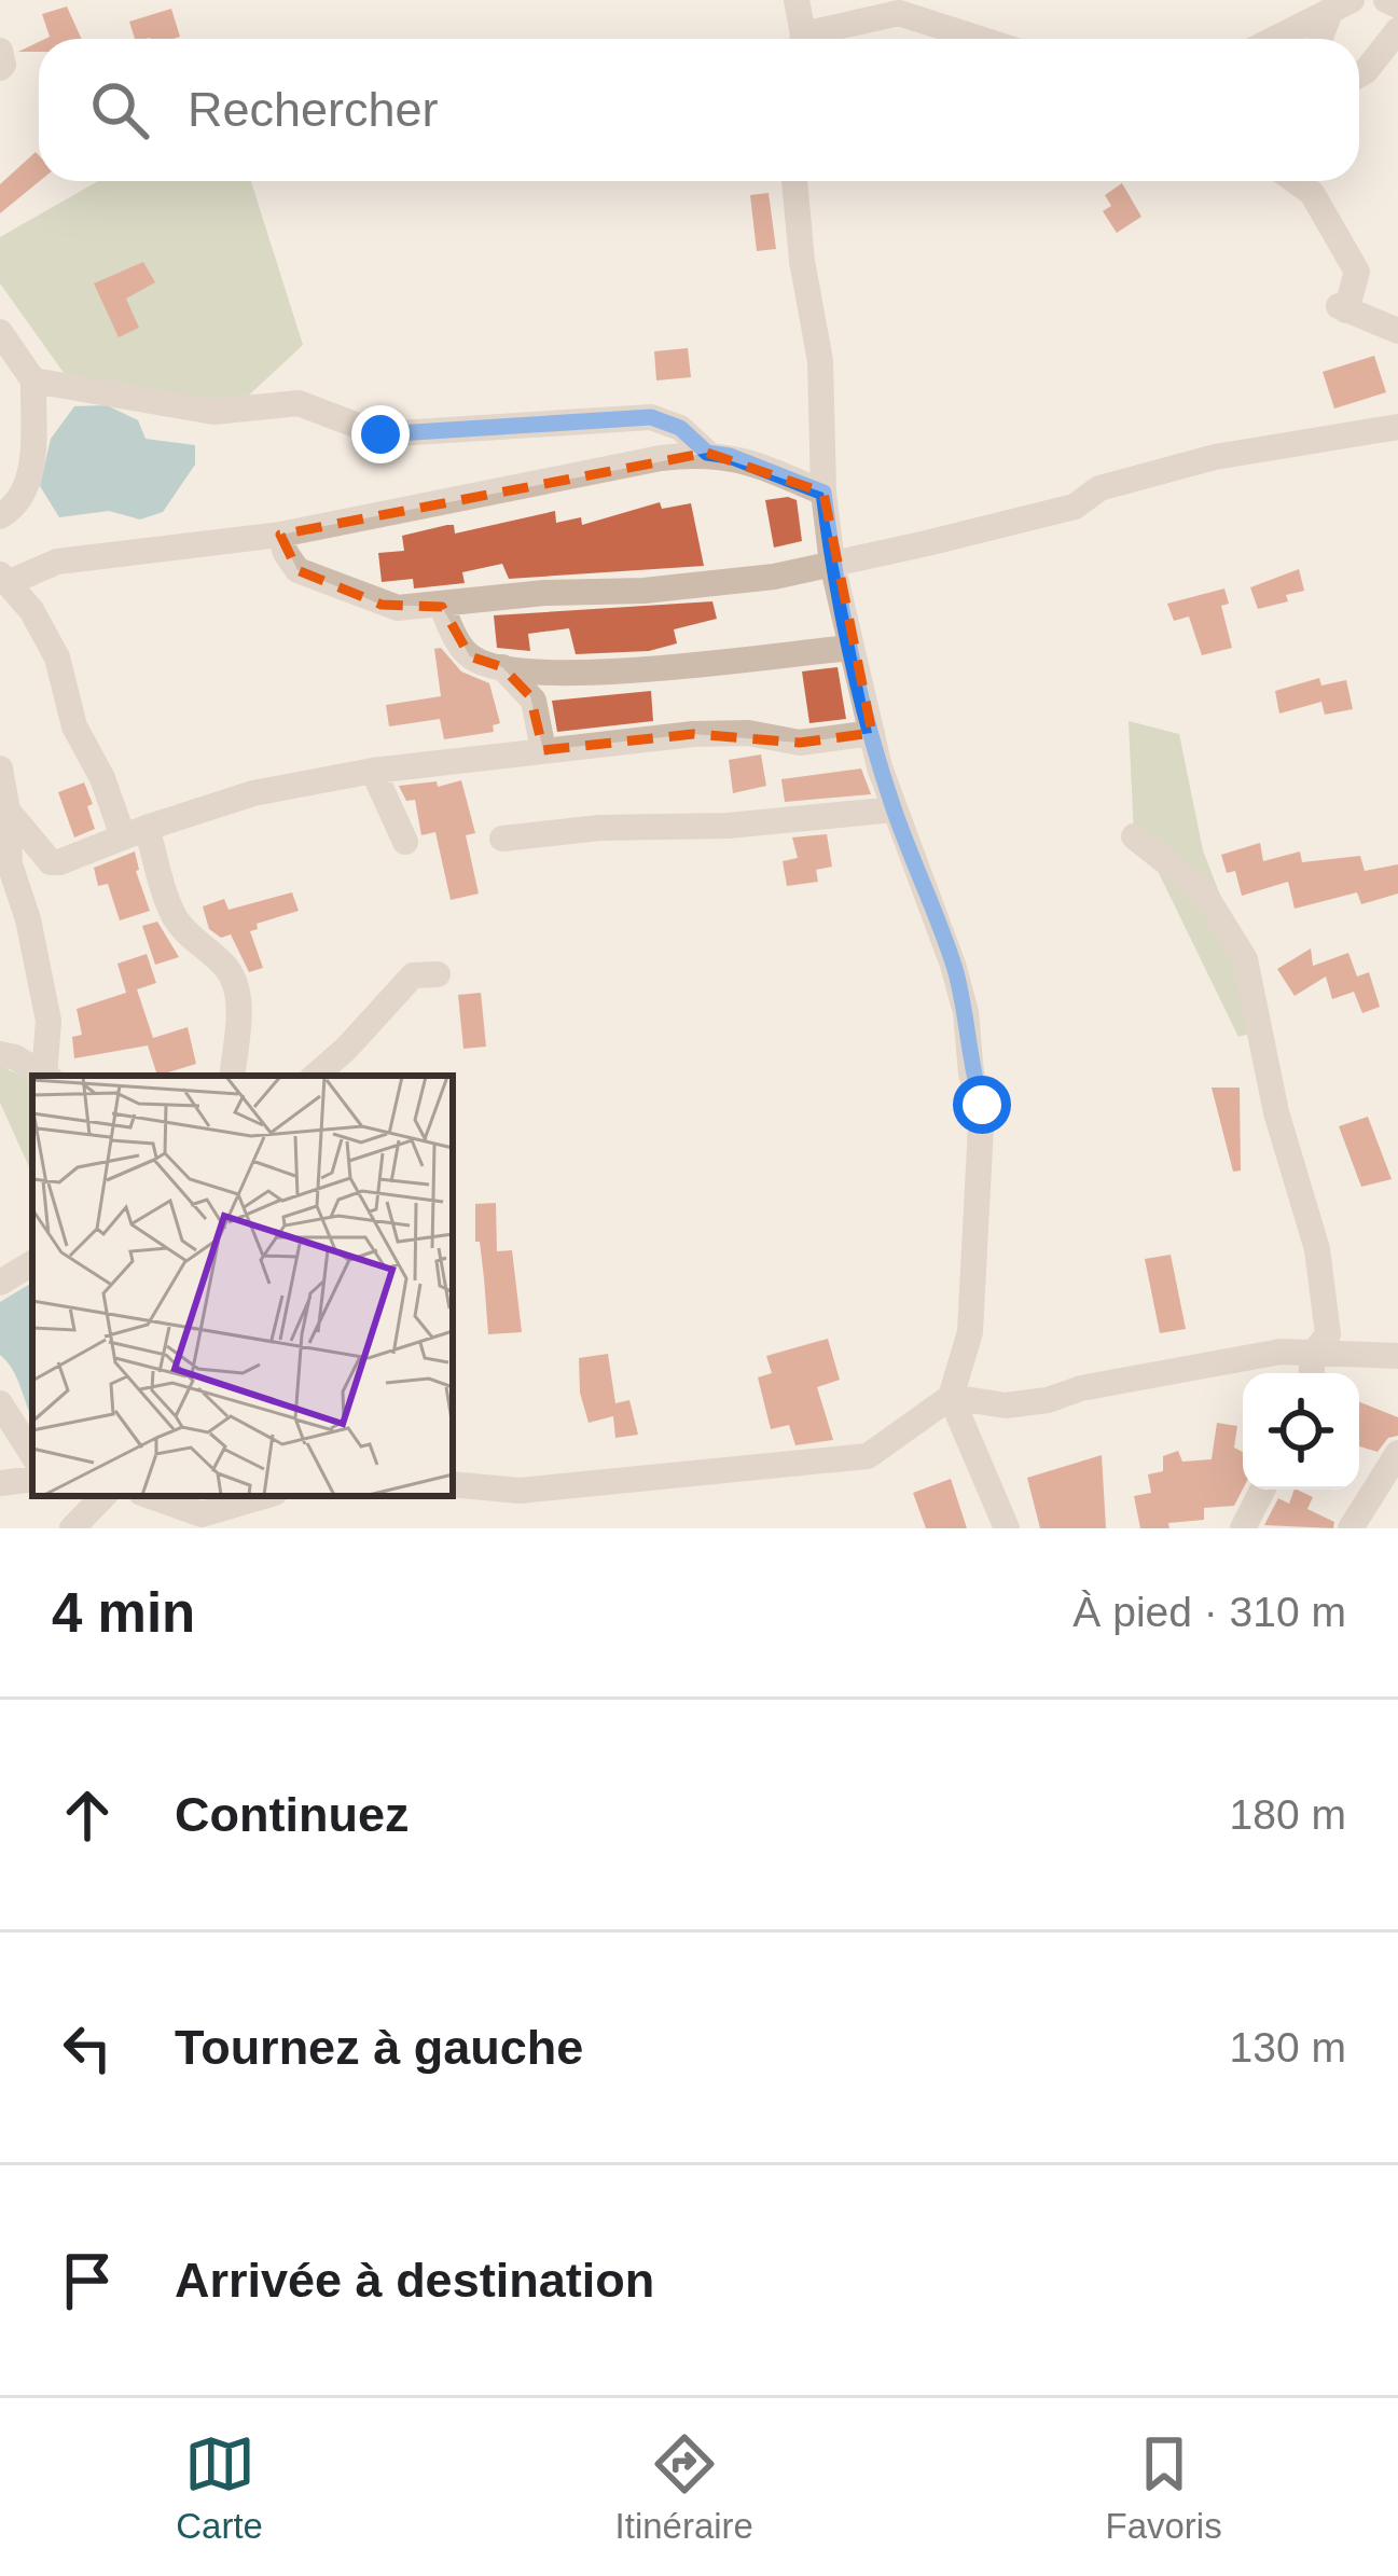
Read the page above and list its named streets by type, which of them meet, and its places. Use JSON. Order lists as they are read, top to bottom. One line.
{"page":{"search":"Rechercher","heading":["4 min","À pied · 310 m"],"list":[["Continuez","180 m"],["Tournez à gauche","130 m"],"Arrivée à destination"],"nav":["Carte","Itinéraire","Favoris"]}}
